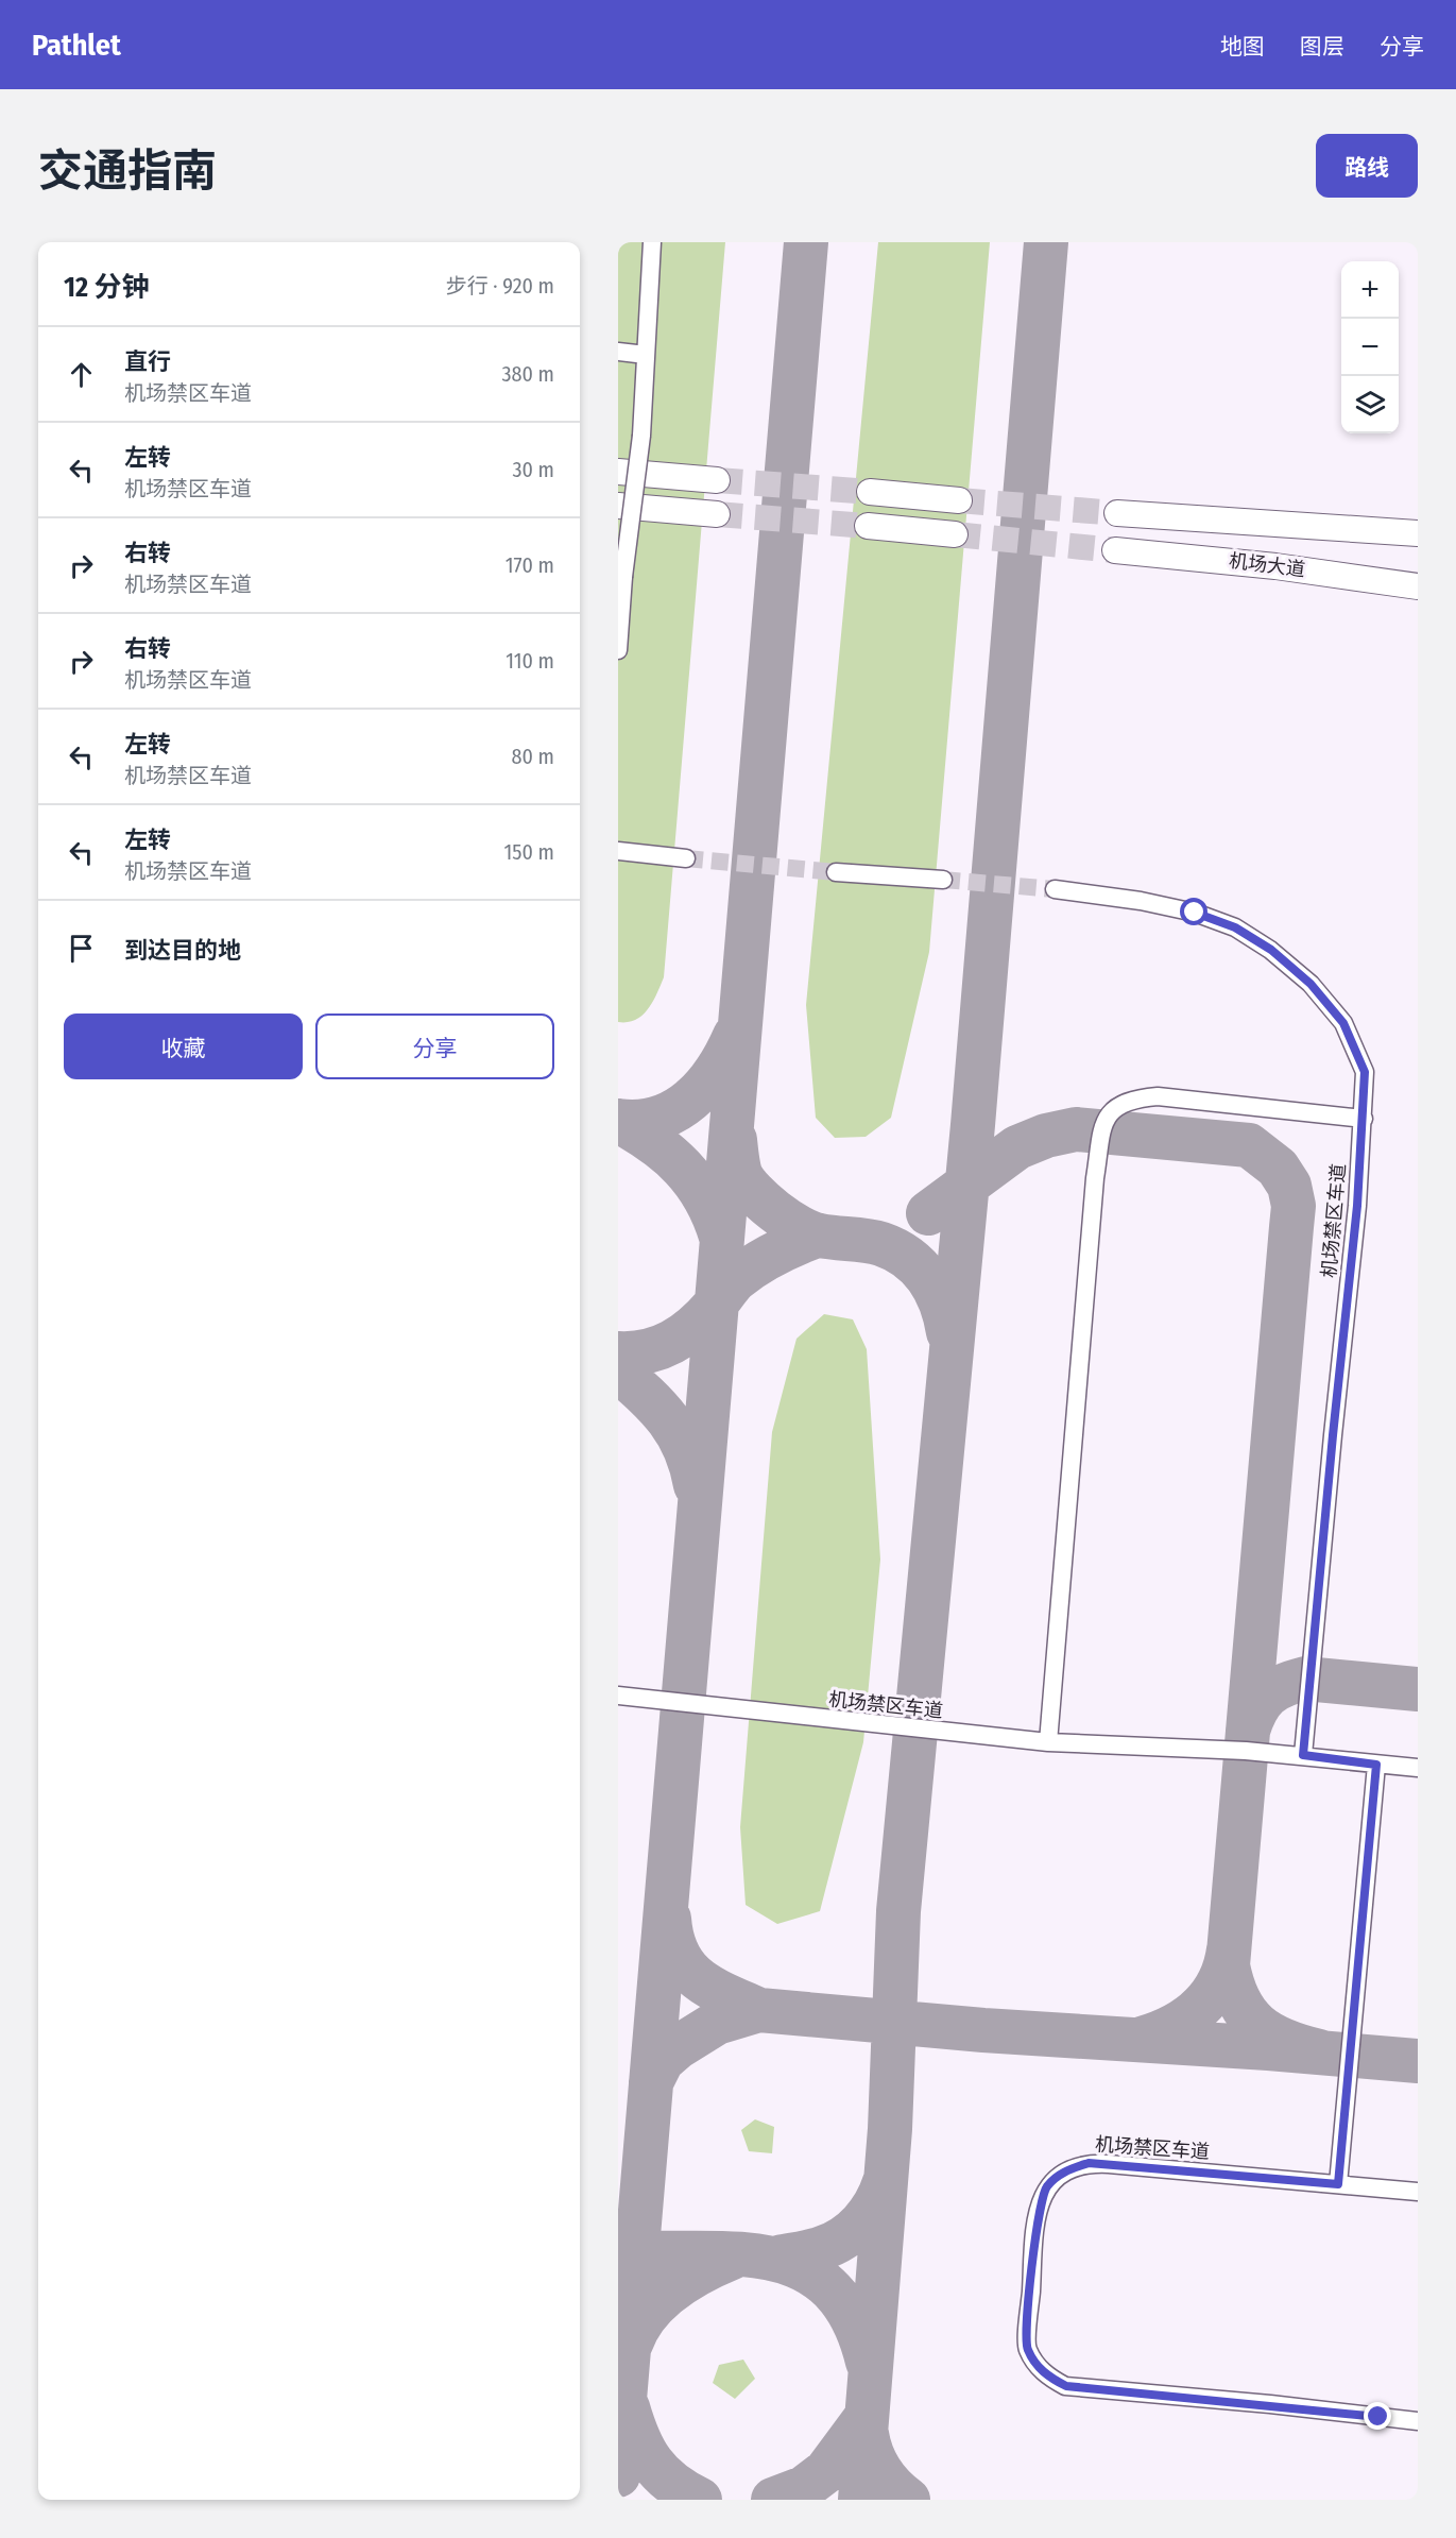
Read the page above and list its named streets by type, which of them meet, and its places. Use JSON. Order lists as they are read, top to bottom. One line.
{"streets":{"highway":["机场大道"],"lane":["机场禁区车道"]},"page":{"header":"Pathlet","nav":["地图","图层","分享"],"title":"交通指南","buttons":["路线",["收藏","分享"]],"heading":["12 分钟","步行 · 920 m"],"map_buttons":["+","−"],"list":[["直行","机场禁区车道","380 m"],["左转","机场禁区车道","30 m"],["右转","机场禁区车道","170 m"],["右转","机场禁区车道","110 m"],["左转","机场禁区车道","80 m"],["左转","机场禁区车道","150 m"],"到达目的地"]}}
